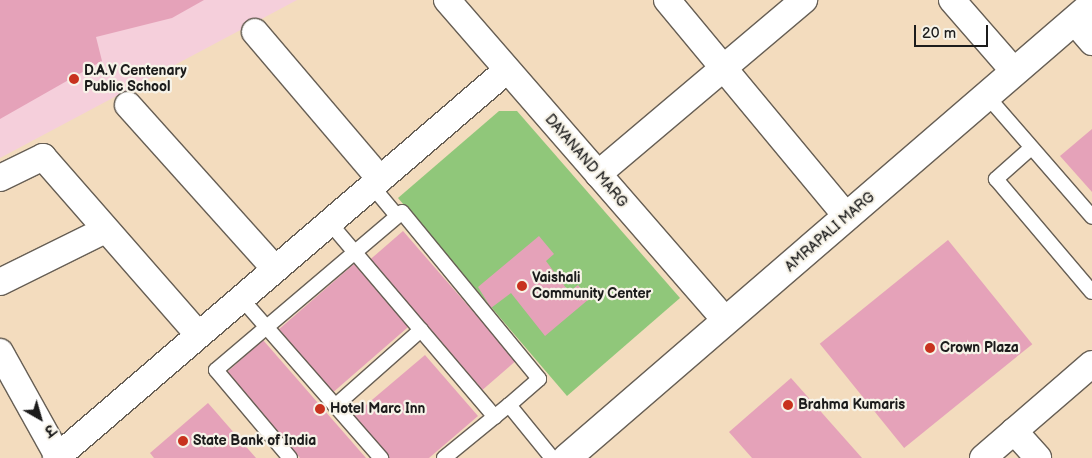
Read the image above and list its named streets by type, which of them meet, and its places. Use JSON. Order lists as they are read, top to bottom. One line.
{"streets":{"street":["DAYANAND MARG","AMRAPALI MARG"]},"crossings":[["DAYANAND MARG","AMRAPALI MARG"]],"places":["D.A.V Centenary Public School","Vaishali Community Center","Crown Plaza","Brahma Kumaris","Hotel Marc Inn","State Bank of India"],"scale_bar":"20 m","north":"bottom right"}
